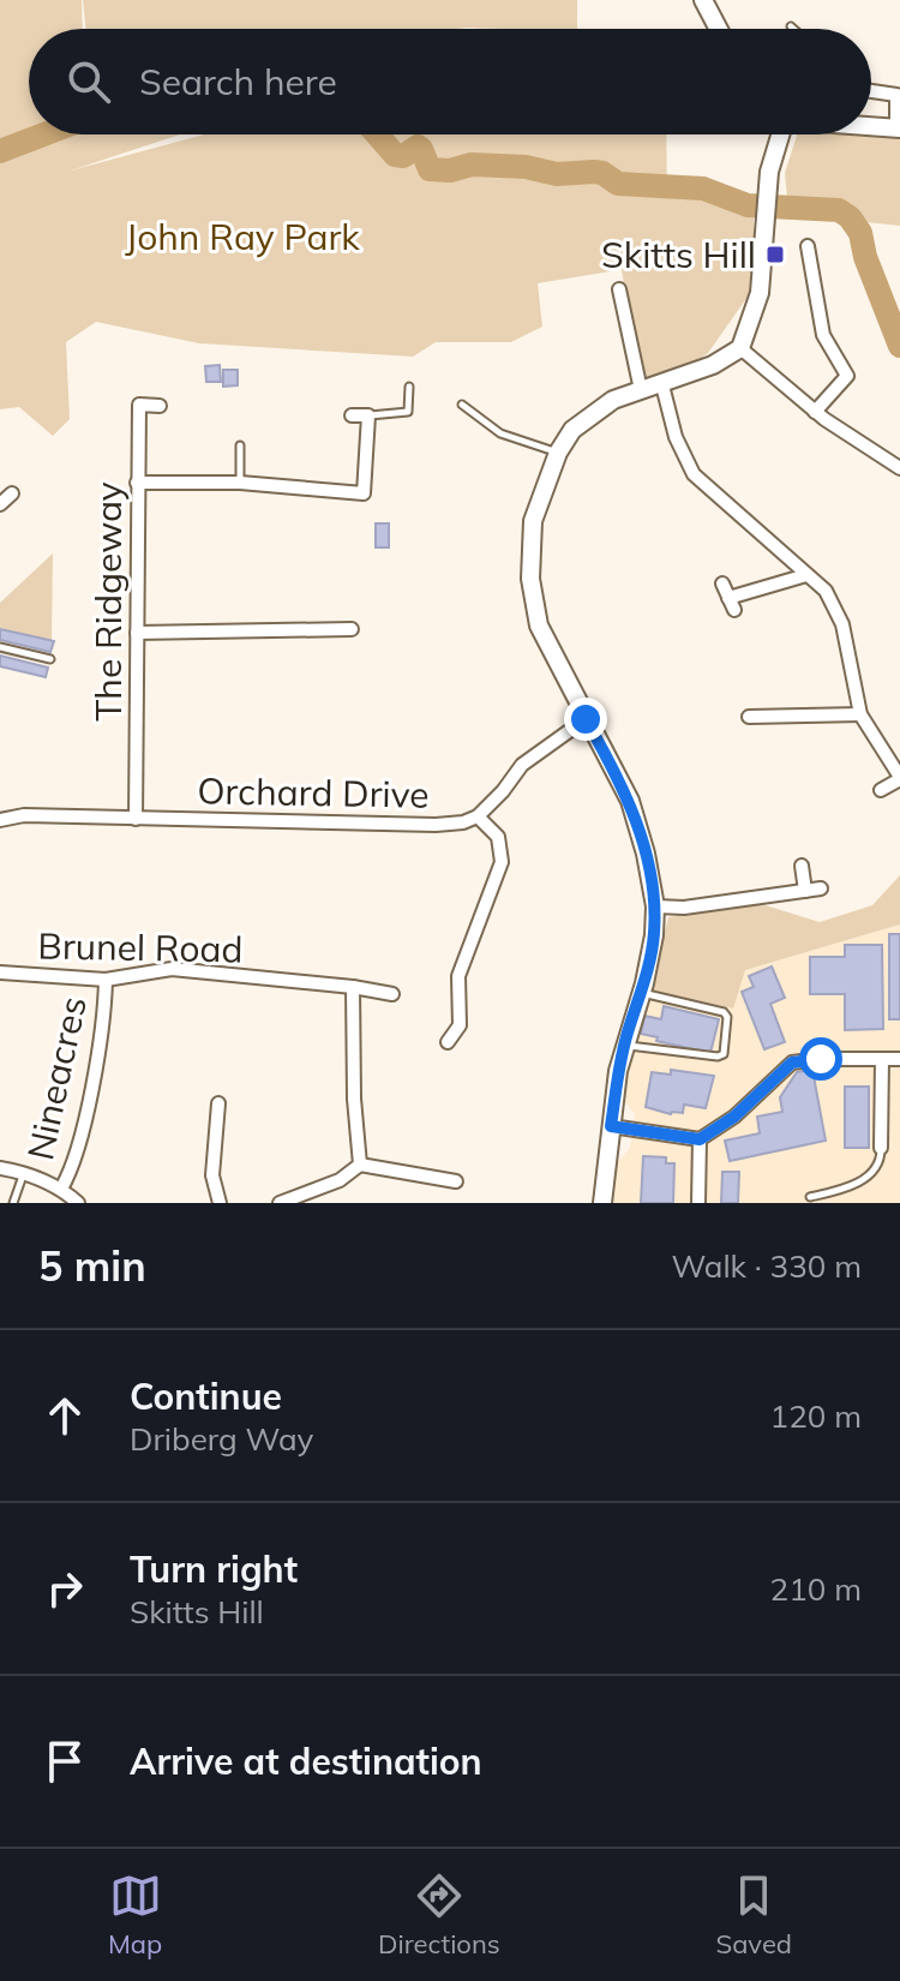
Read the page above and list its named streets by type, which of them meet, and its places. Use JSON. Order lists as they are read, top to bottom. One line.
{"streets":{"street":["The Ridgeway","Orchard Drive","Brunel Road","Nineacres"]},"crossings":[["The Ridgeway","Orchard Drive"],["Brunel Road","Nineacres"]],"parks":["John Ray Park"],"places":{"transit":["Skitts Hill"]},"page":{"search":"Search here","heading":["5 min","Walk · 330 m"],"list":[["Continue","Driberg Way","120 m"],["Turn right","Skitts Hill","210 m"],"Arrive at destination"],"nav":["Map","Directions","Saved"]}}
